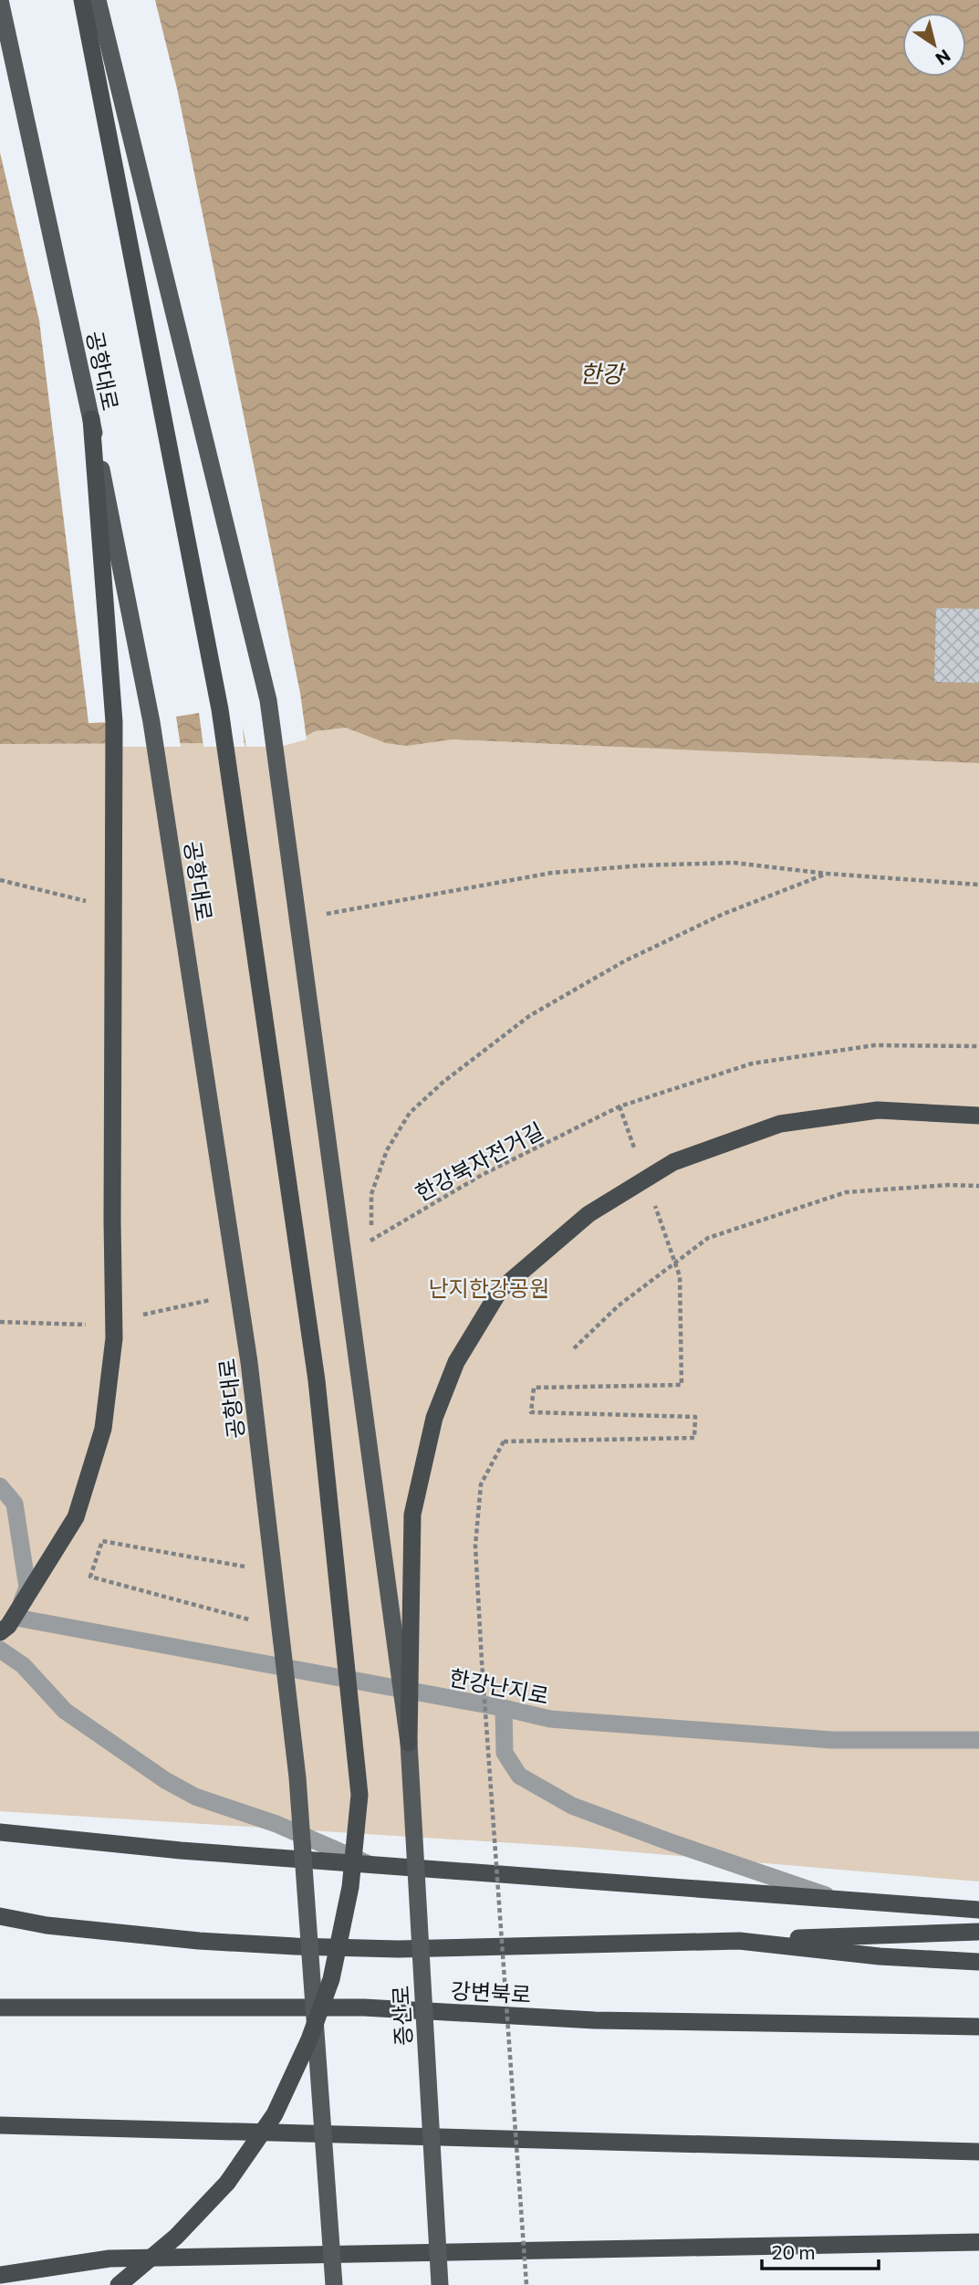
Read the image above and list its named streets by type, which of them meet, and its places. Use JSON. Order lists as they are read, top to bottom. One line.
{"streets":{"highway":["강변북로"],"main road":["공항대로","증산로"],"lane":["한강난지로"],"path":["한강북자전거길"]},"water":["한강"],"parks":["난지한강공원"],"scale_bar":"20 m","north":"bottom right"}
